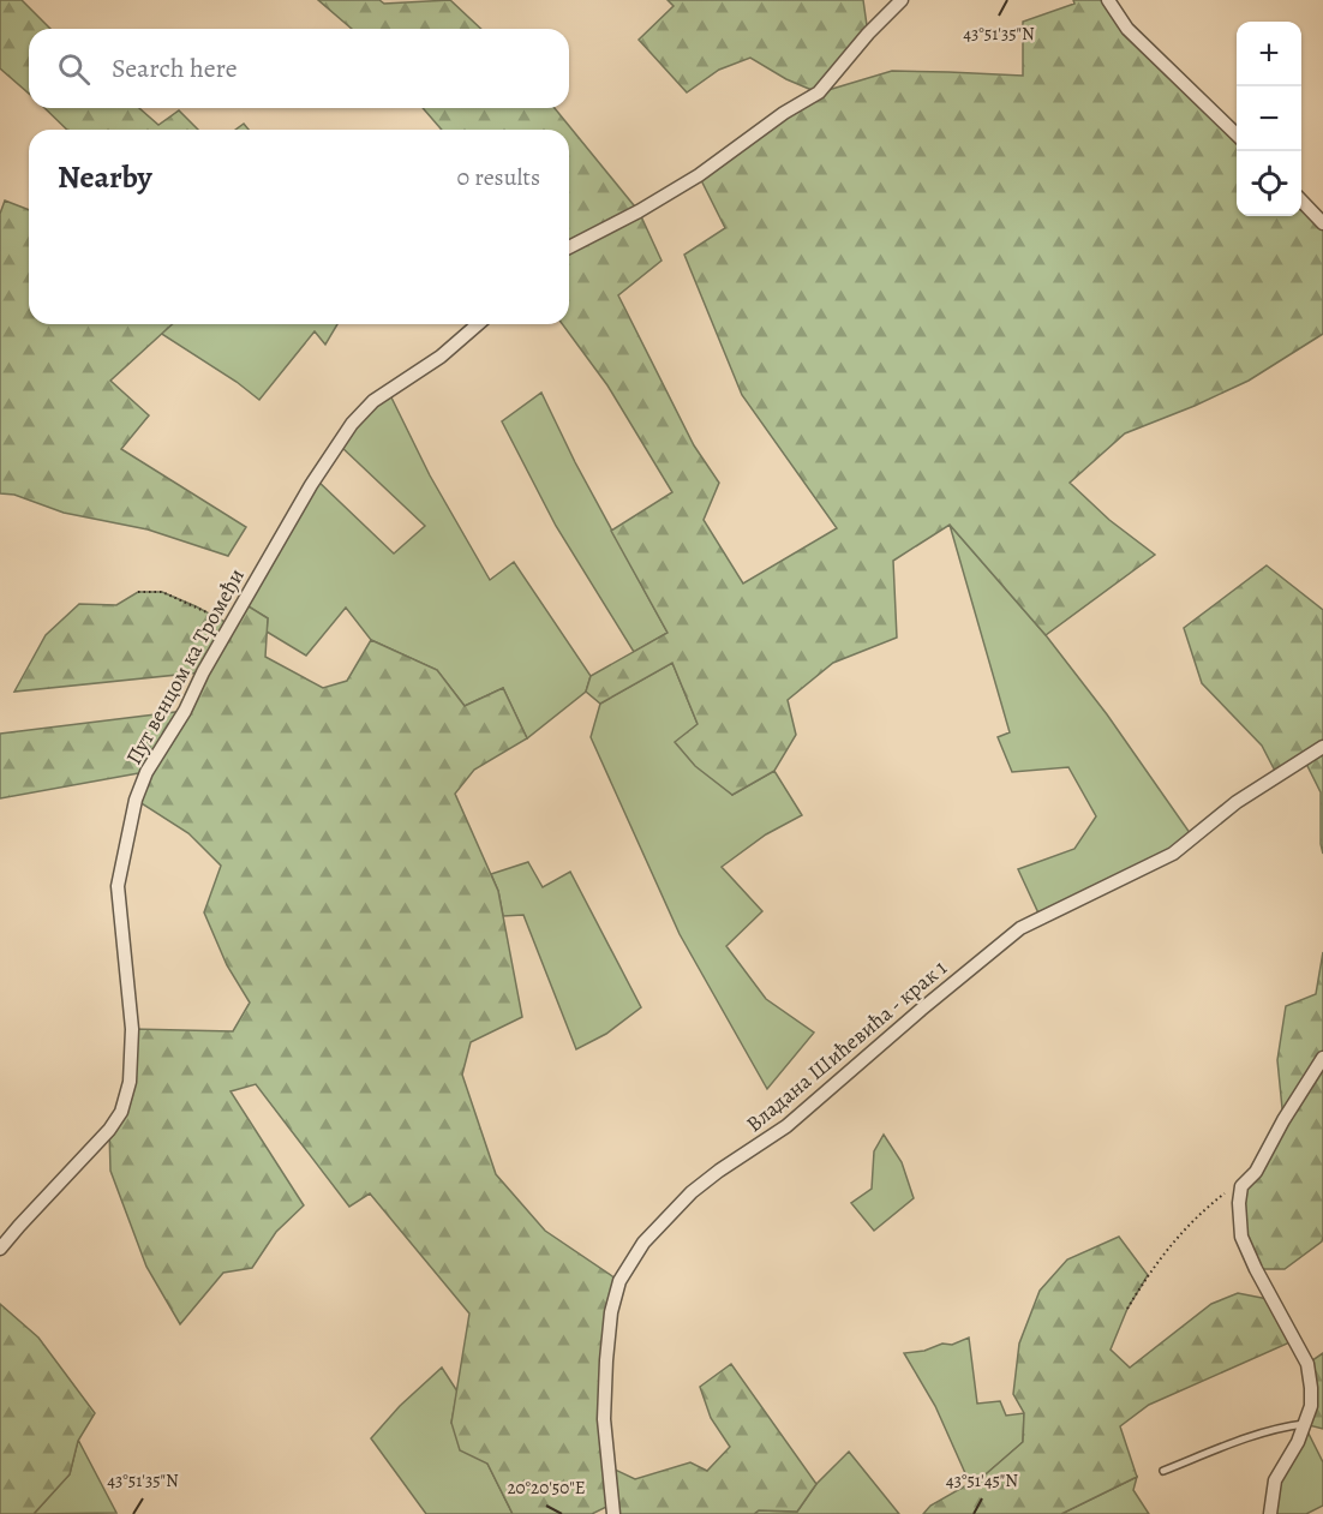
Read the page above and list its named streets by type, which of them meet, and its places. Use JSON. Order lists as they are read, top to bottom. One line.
{"streets":{"street":["Пут венцом ка Тромеђи","Владана Шићевића - крак 1"]},"page":{"map_buttons":["+","−"],"search":"Search here","heading":["Nearby","0 results"]},"coordinates":["43°51'35\"N","43°51'45\"N","20°20'50\"E"]}
